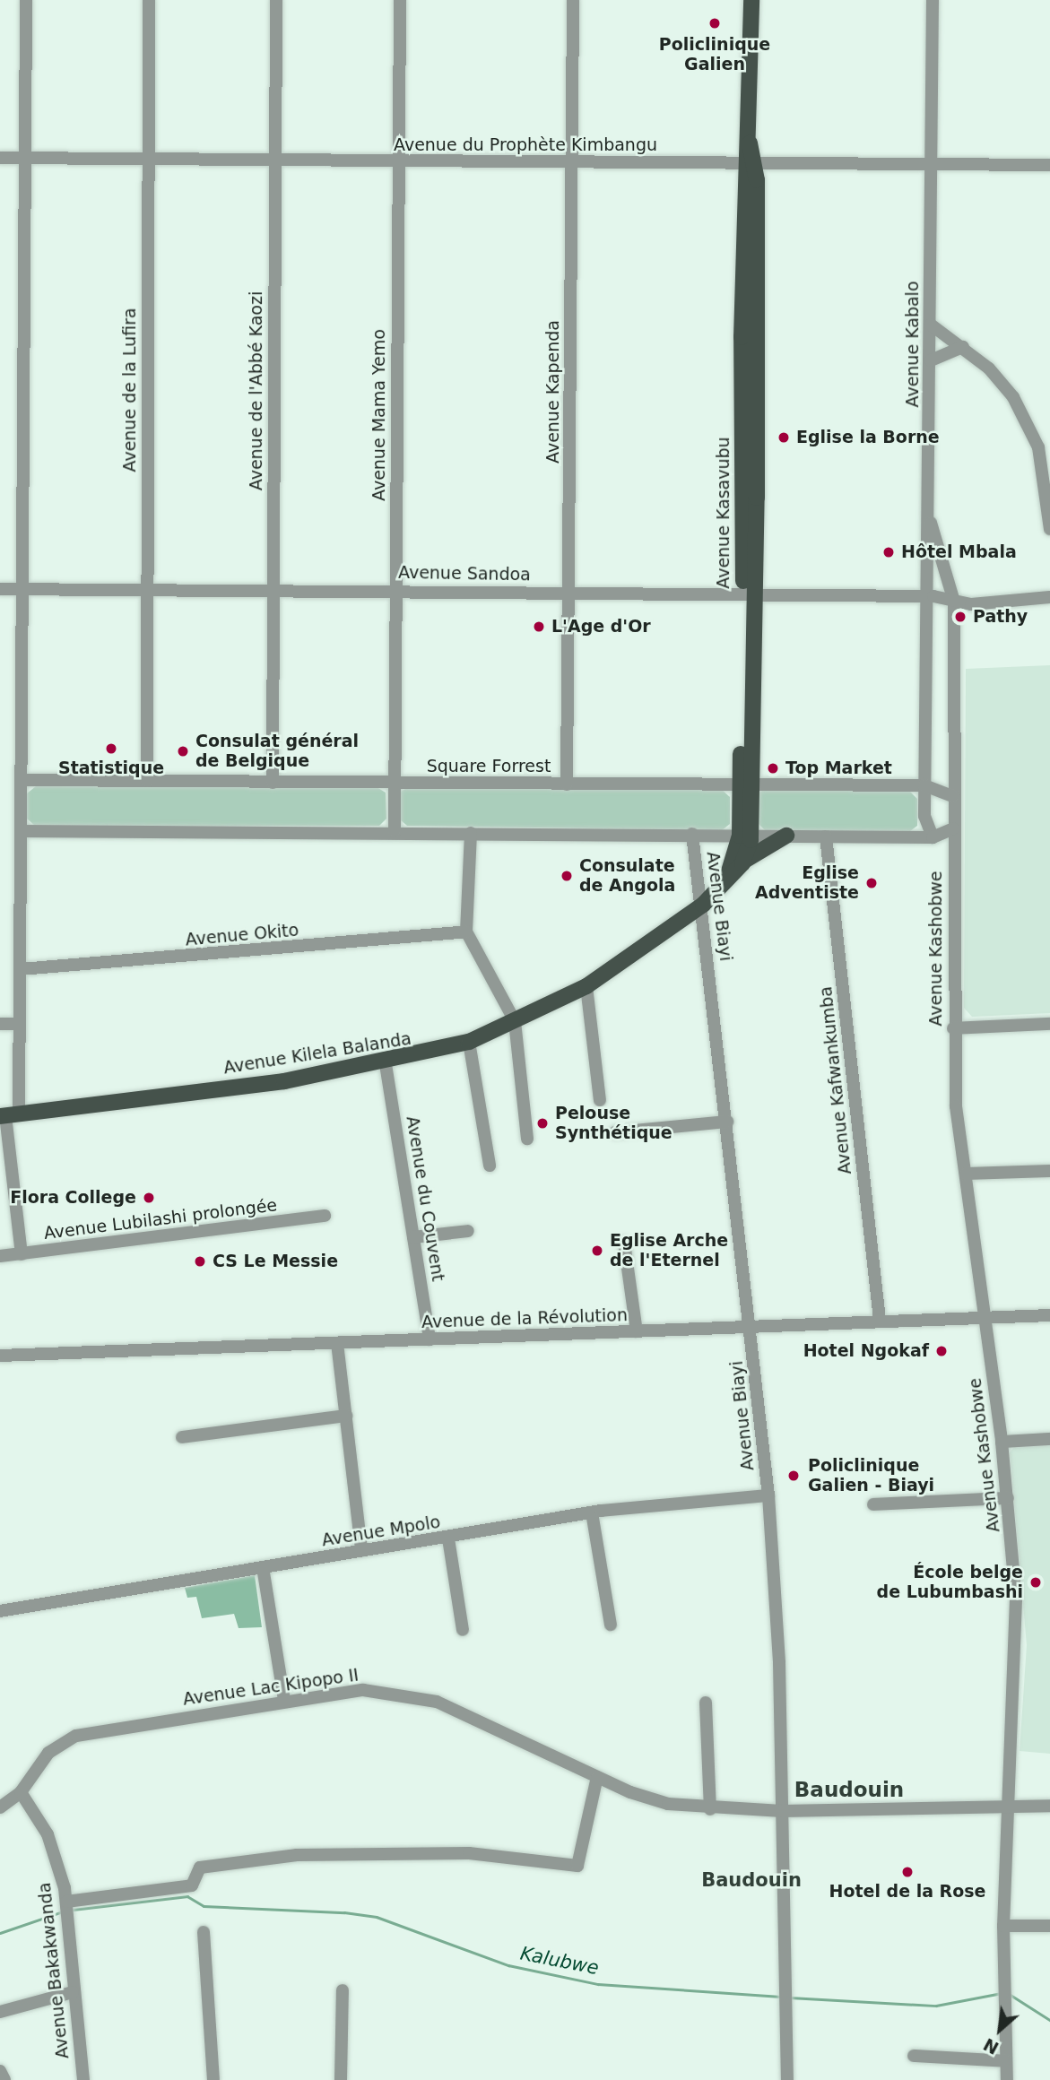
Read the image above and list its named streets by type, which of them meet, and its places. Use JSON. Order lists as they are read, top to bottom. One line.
{"streets":{"main road":["Avenue Kasavubu","Avenue Kilela Balanda"],"street":["Avenue du Prophète Kimbangu","Avenue Kabalo","Avenue de la Lufira","Avenue de l'Abbé Kaozi","Avenue Kapenda","Avenue Mama Yemo","Avenue Sandoa","Square Forrest","Avenue Biayi","Avenue Okito","Avenue Kashobwe","Avenue Kafwankumba","Avenue du Couvent","Avenue Lubilashi prolongée","Avenue de la Révolution","Avenue Mpolo","Avenue Lac Kipopo II","Avenue Bakakwanda"]},"crossings":[["Avenue du Prophète Kimbangu","Avenue Kabalo"],["Avenue du Prophète Kimbangu","Avenue de la Lufira"],["Avenue du Prophète Kimbangu","Avenue de l'Abbé Kaozi"],["Avenue du Prophète Kimbangu","Avenue Kapenda"],["Avenue du Prophète Kimbangu","Avenue Mama Yemo"],["Avenue du Prophète Kimbangu","Avenue Kasavubu"],["Avenue Kabalo","Avenue Sandoa"],["Avenue Kabalo","Square Forrest"],["Avenue de la Lufira","Avenue Sandoa"],["Avenue de la Lufira","Square Forrest"],["Avenue de l'Abbé Kaozi","Avenue Sandoa"],["Avenue de l'Abbé Kaozi","Square Forrest"],["Avenue Kapenda","Avenue Sandoa"],["Avenue Kapenda","Square Forrest"],["Avenue Mama Yemo","Avenue Sandoa"],["Avenue Mama Yemo","Square Forrest"],["Avenue Kasavubu","Avenue Sandoa"],["Avenue Kasavubu","Square Forrest"],["Avenue Kasavubu","Avenue Kilela Balanda"],["Avenue Biayi","Avenue Kilela Balanda"],["Avenue Biayi","Avenue de la Révolution"],["Avenue Biayi","Avenue Mpolo"],["Avenue Biayi","Avenue Lac Kipopo II"],["Avenue Kashobwe","Avenue de la Révolution"],["Avenue Kashobwe","Avenue Lac Kipopo II"],["Avenue Kilela Balanda","Avenue du Couvent"],["Avenue Kafwankumba","Avenue de la Révolution"],["Avenue du Couvent","Avenue de la Révolution"],["Avenue Lac Kipopo II","Avenue Bakakwanda"]],"districts":["Baudouin","Baudouin"],"water":["Kalubwe"],"places":["Policlinique Galien","Eglise la Borne","Hôtel Mbala","Pathy","L'Age d'Or","Statistique","Consulat général de Belgique","Top Market","Consulate de Angola","Eglise Adventiste","Pelouse Synthétique","Flora College","Eglise Arche de l'Eternel","CS Le Messie","Hotel Ngokaf","Policlinique Galien - Biayi","École belge de Lubumbashi","Hotel de la Rose"],"north":"bottom left"}
